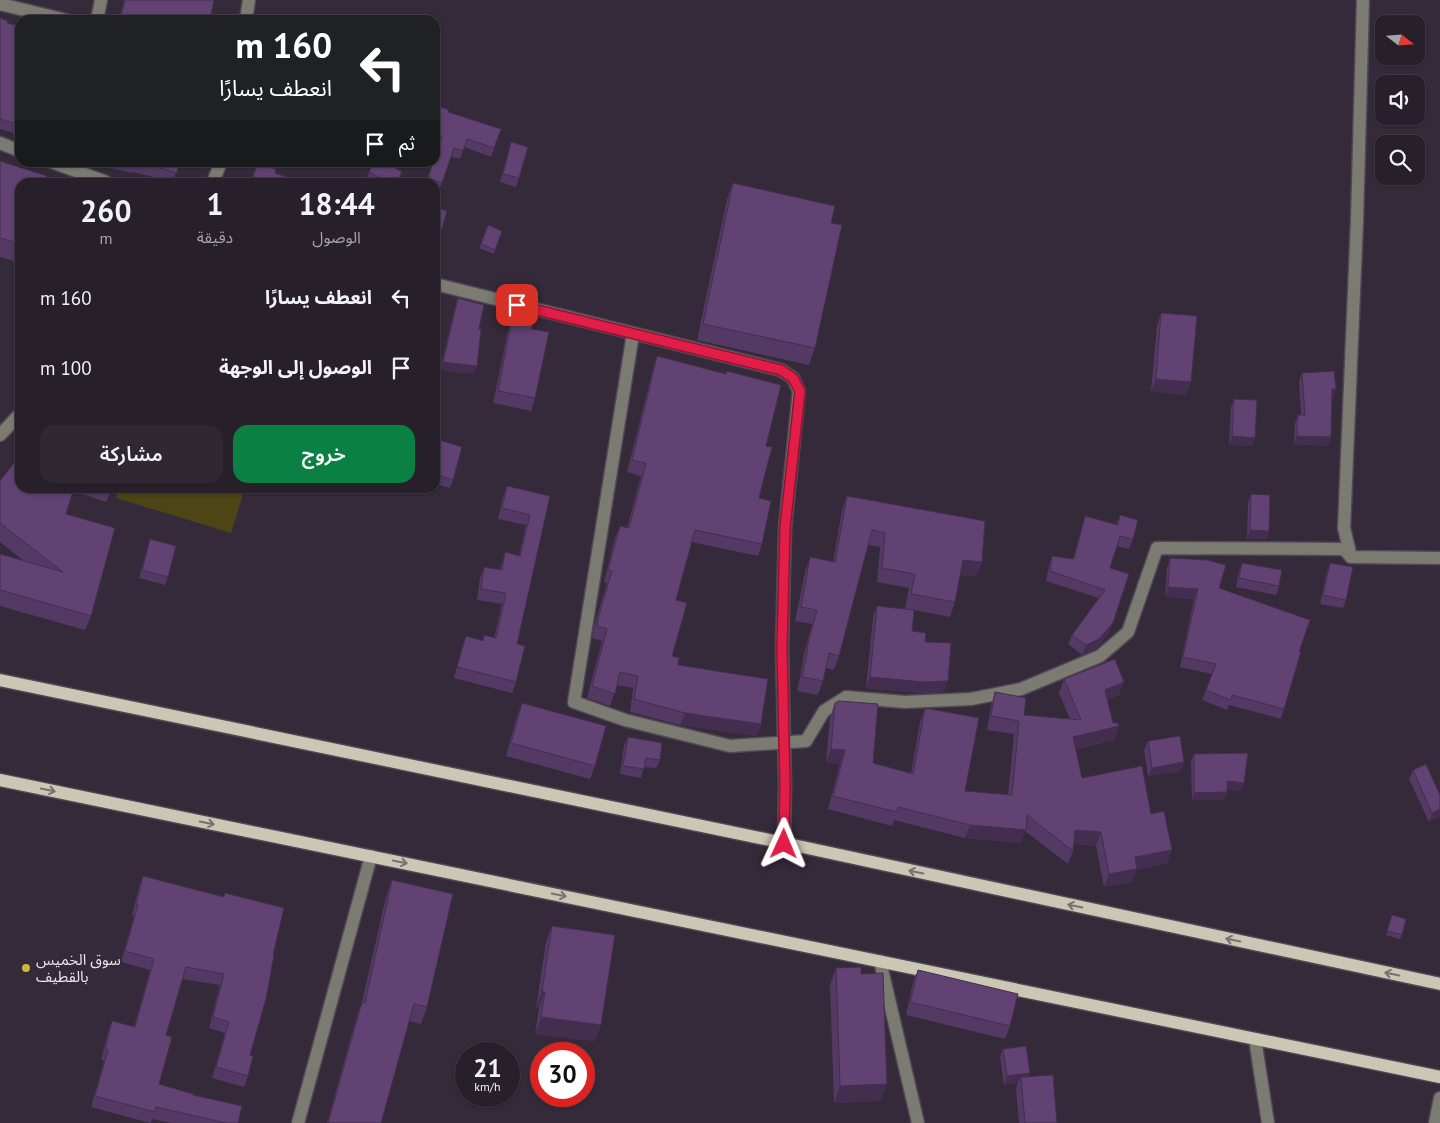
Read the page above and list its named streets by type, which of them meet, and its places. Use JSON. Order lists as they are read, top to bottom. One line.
{"places":["سوق الخميس بالقطيف"],"north":"right","page":{"turn":["160 m","انعطف يسارًا"],"then":"ثم","eta":["18:44","الوصول","1","دقيقة","260","m"],"list":[{"name":"انعطف يسارًا","value":"160 m"},{"name":"الوصول إلى الوجهة","value":"100 m"}],"buttons":["خروج","مشاركة"],"speed":"21 km/h","limit":"30"}}
